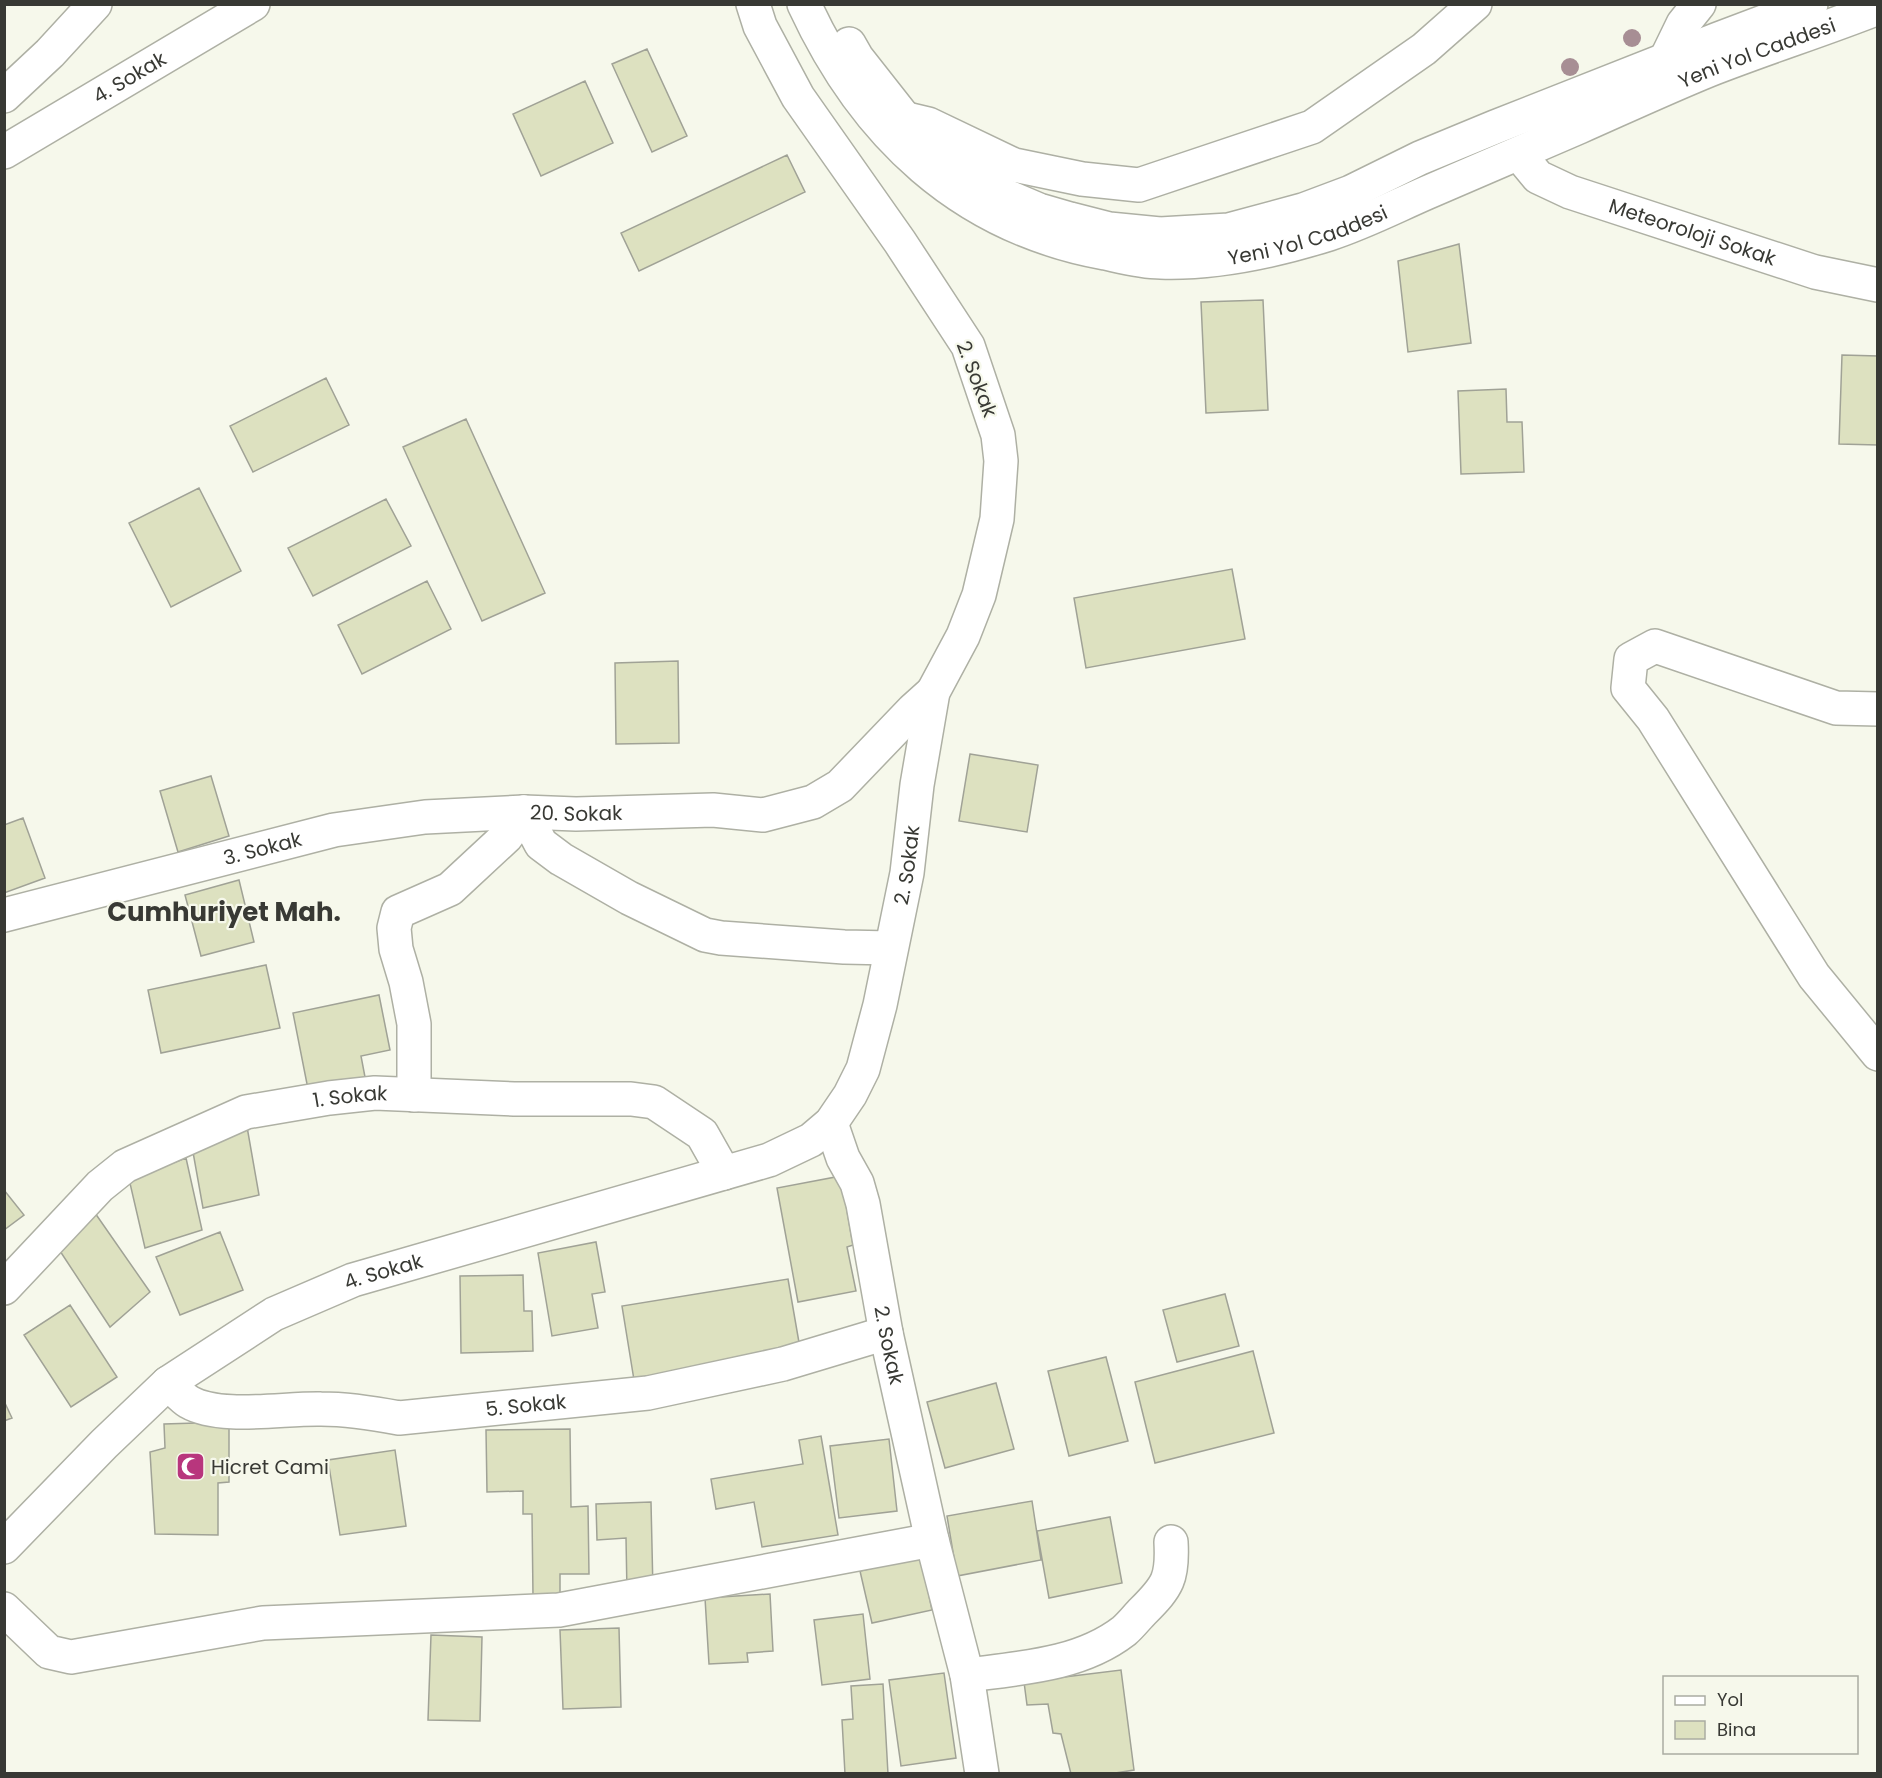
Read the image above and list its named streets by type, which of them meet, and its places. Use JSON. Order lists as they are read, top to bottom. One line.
{"streets":{"street":["Yeni Yol Caddesi","4. Sokak","Meteoroloji Sokak","2. Sokak","20. Sokak","3. Sokak","1. Sokak","5. Sokak"]},"crossings":[["Yeni Yol Caddesi","Meteoroloji Sokak"],["4. Sokak","2. Sokak"],["4. Sokak","1. Sokak"],["4. Sokak","5. Sokak"],["2. Sokak","20. Sokak"],["2. Sokak","5. Sokak"],["20. Sokak","3. Sokak"],["20. Sokak","1. Sokak"]],"districts":["Cumhuriyet Mah."],"places":{"mosque":["Hicret Cami"]},"legend":["Yol","Bina"]}
